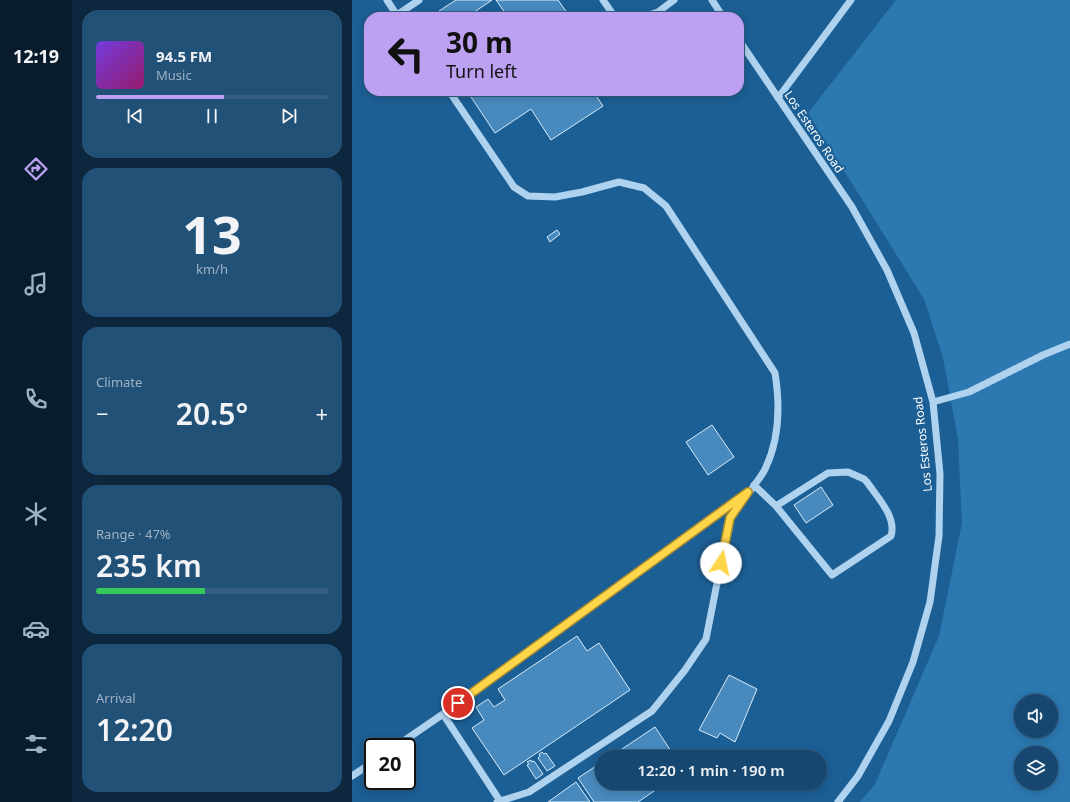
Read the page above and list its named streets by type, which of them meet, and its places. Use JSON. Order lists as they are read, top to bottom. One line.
{"streets":{"street":["Los Esteros Road"]},"page":{"tabs":"12:19","turn":["30 m","Turn left"],"song":["94.5 FM","Music"],"tile":[["13","km/h"],"Climate",["Range · 47%","235 km"],["Arrival","12:20"]],"heat":["−","20.5°","+"],"limit":"20","trip":"12:20 · 1 min · 190 m"}}
